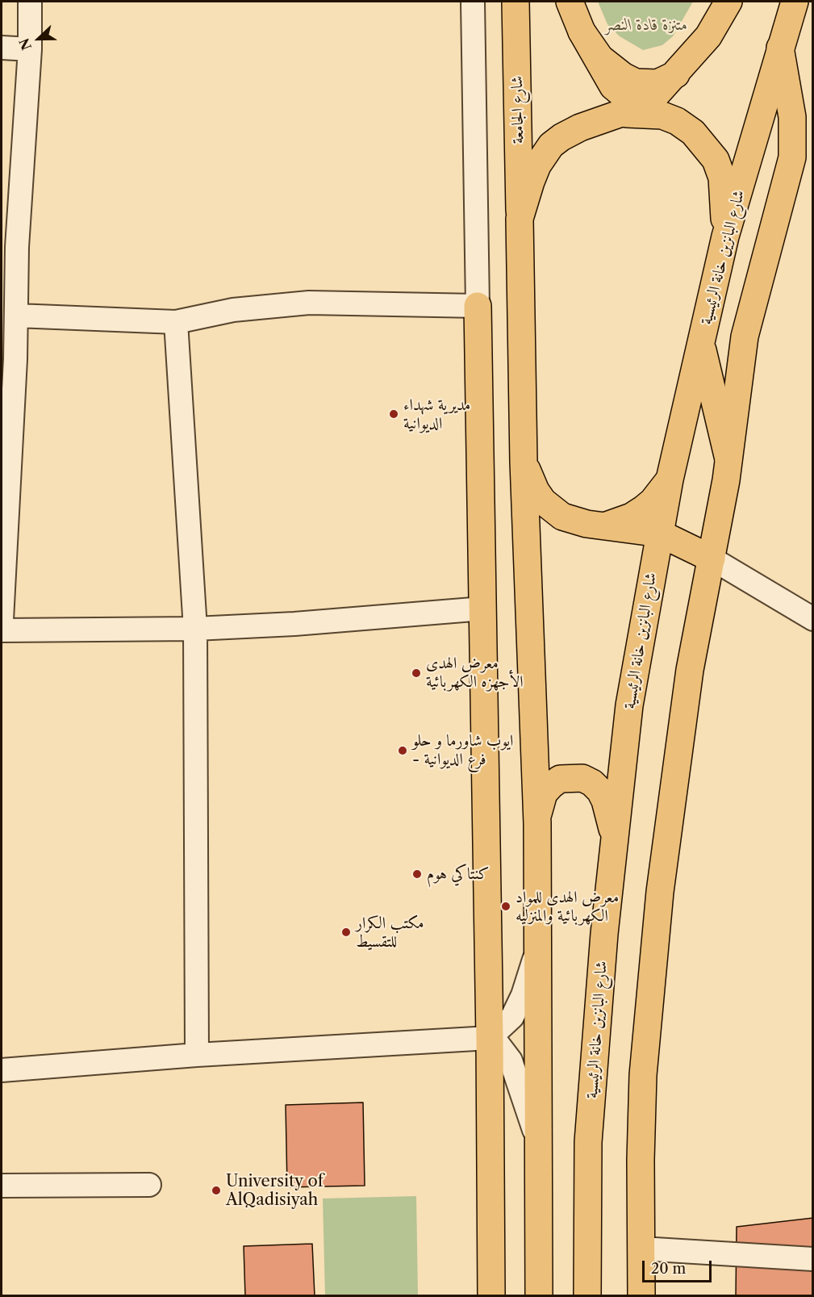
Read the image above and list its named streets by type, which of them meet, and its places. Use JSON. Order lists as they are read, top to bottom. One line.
{"streets":{"main road":["شارع الجامعة","شارع البانزين خانة الرئيسية"]},"parks":["متنزة قادة النصر"],"places":["مديرية شهداء الديوانية","معرض الهدى الأجهزه الكهربائية","ايوب شاورما و حلو - فرع الديوانية","كنتاكي هوم","معرض الهدى للمواد الكهربائية والمنزليه","مكتب الكرار للتقسيط","University of AlQadisiyah"],"scale_bar":"20 m","north":"left"}
